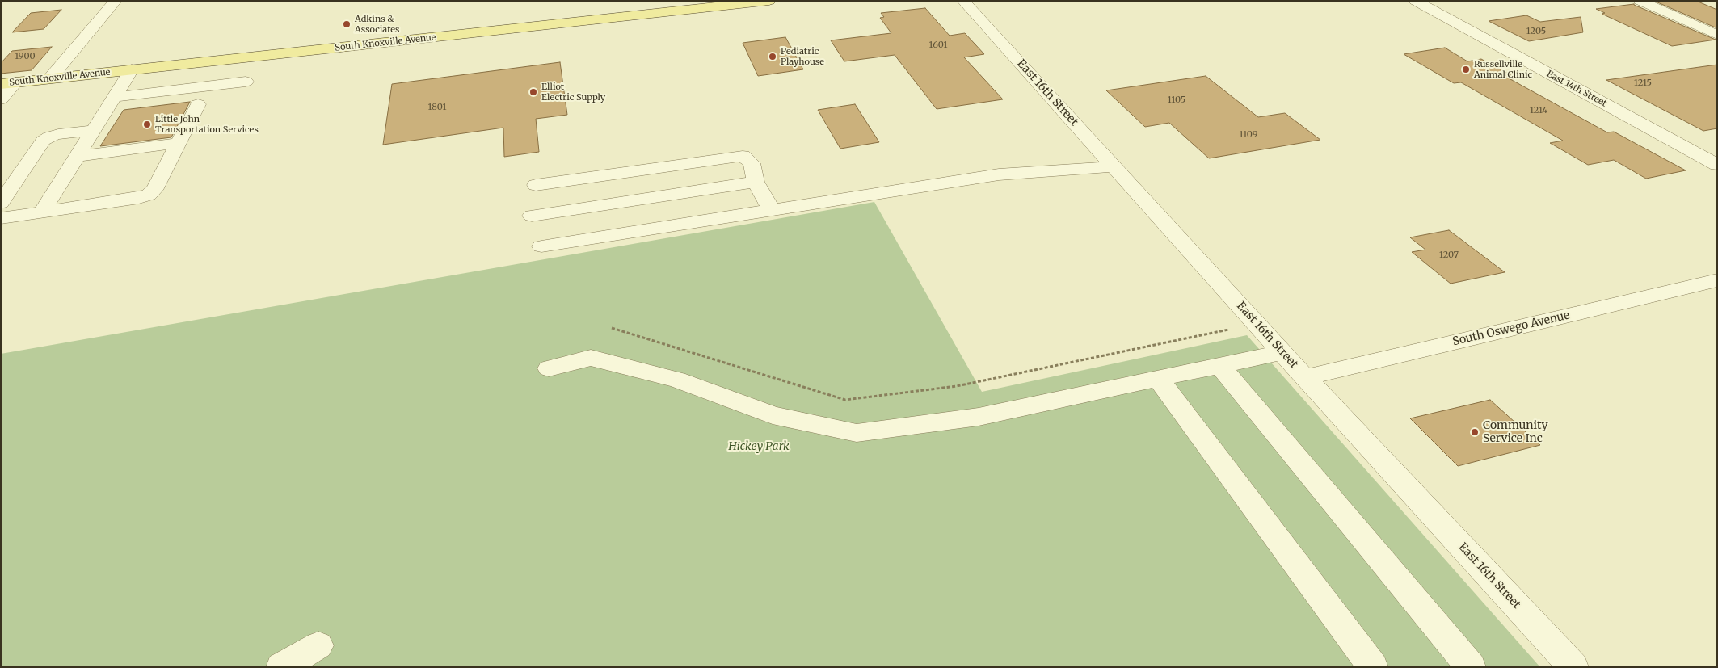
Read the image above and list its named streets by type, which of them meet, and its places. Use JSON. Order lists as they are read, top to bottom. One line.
{"streets":{"main road":["South Knoxville Avenue"],"street":["East 14th Street","East 16th Street","South Oswego Avenue"]},"crossings":[["East 16th Street","South Oswego Avenue"]],"parks":["Hickey Park"],"places":["Adkins & Associates","Pediatric Playhouse","Russellville Animal Clinic","Elliot Electric Supply","Little John Transportation Services","Community Service Inc"],"house_numbers":["1205","1601","1900","1215","1105","1801","1214","1109","1207"]}
